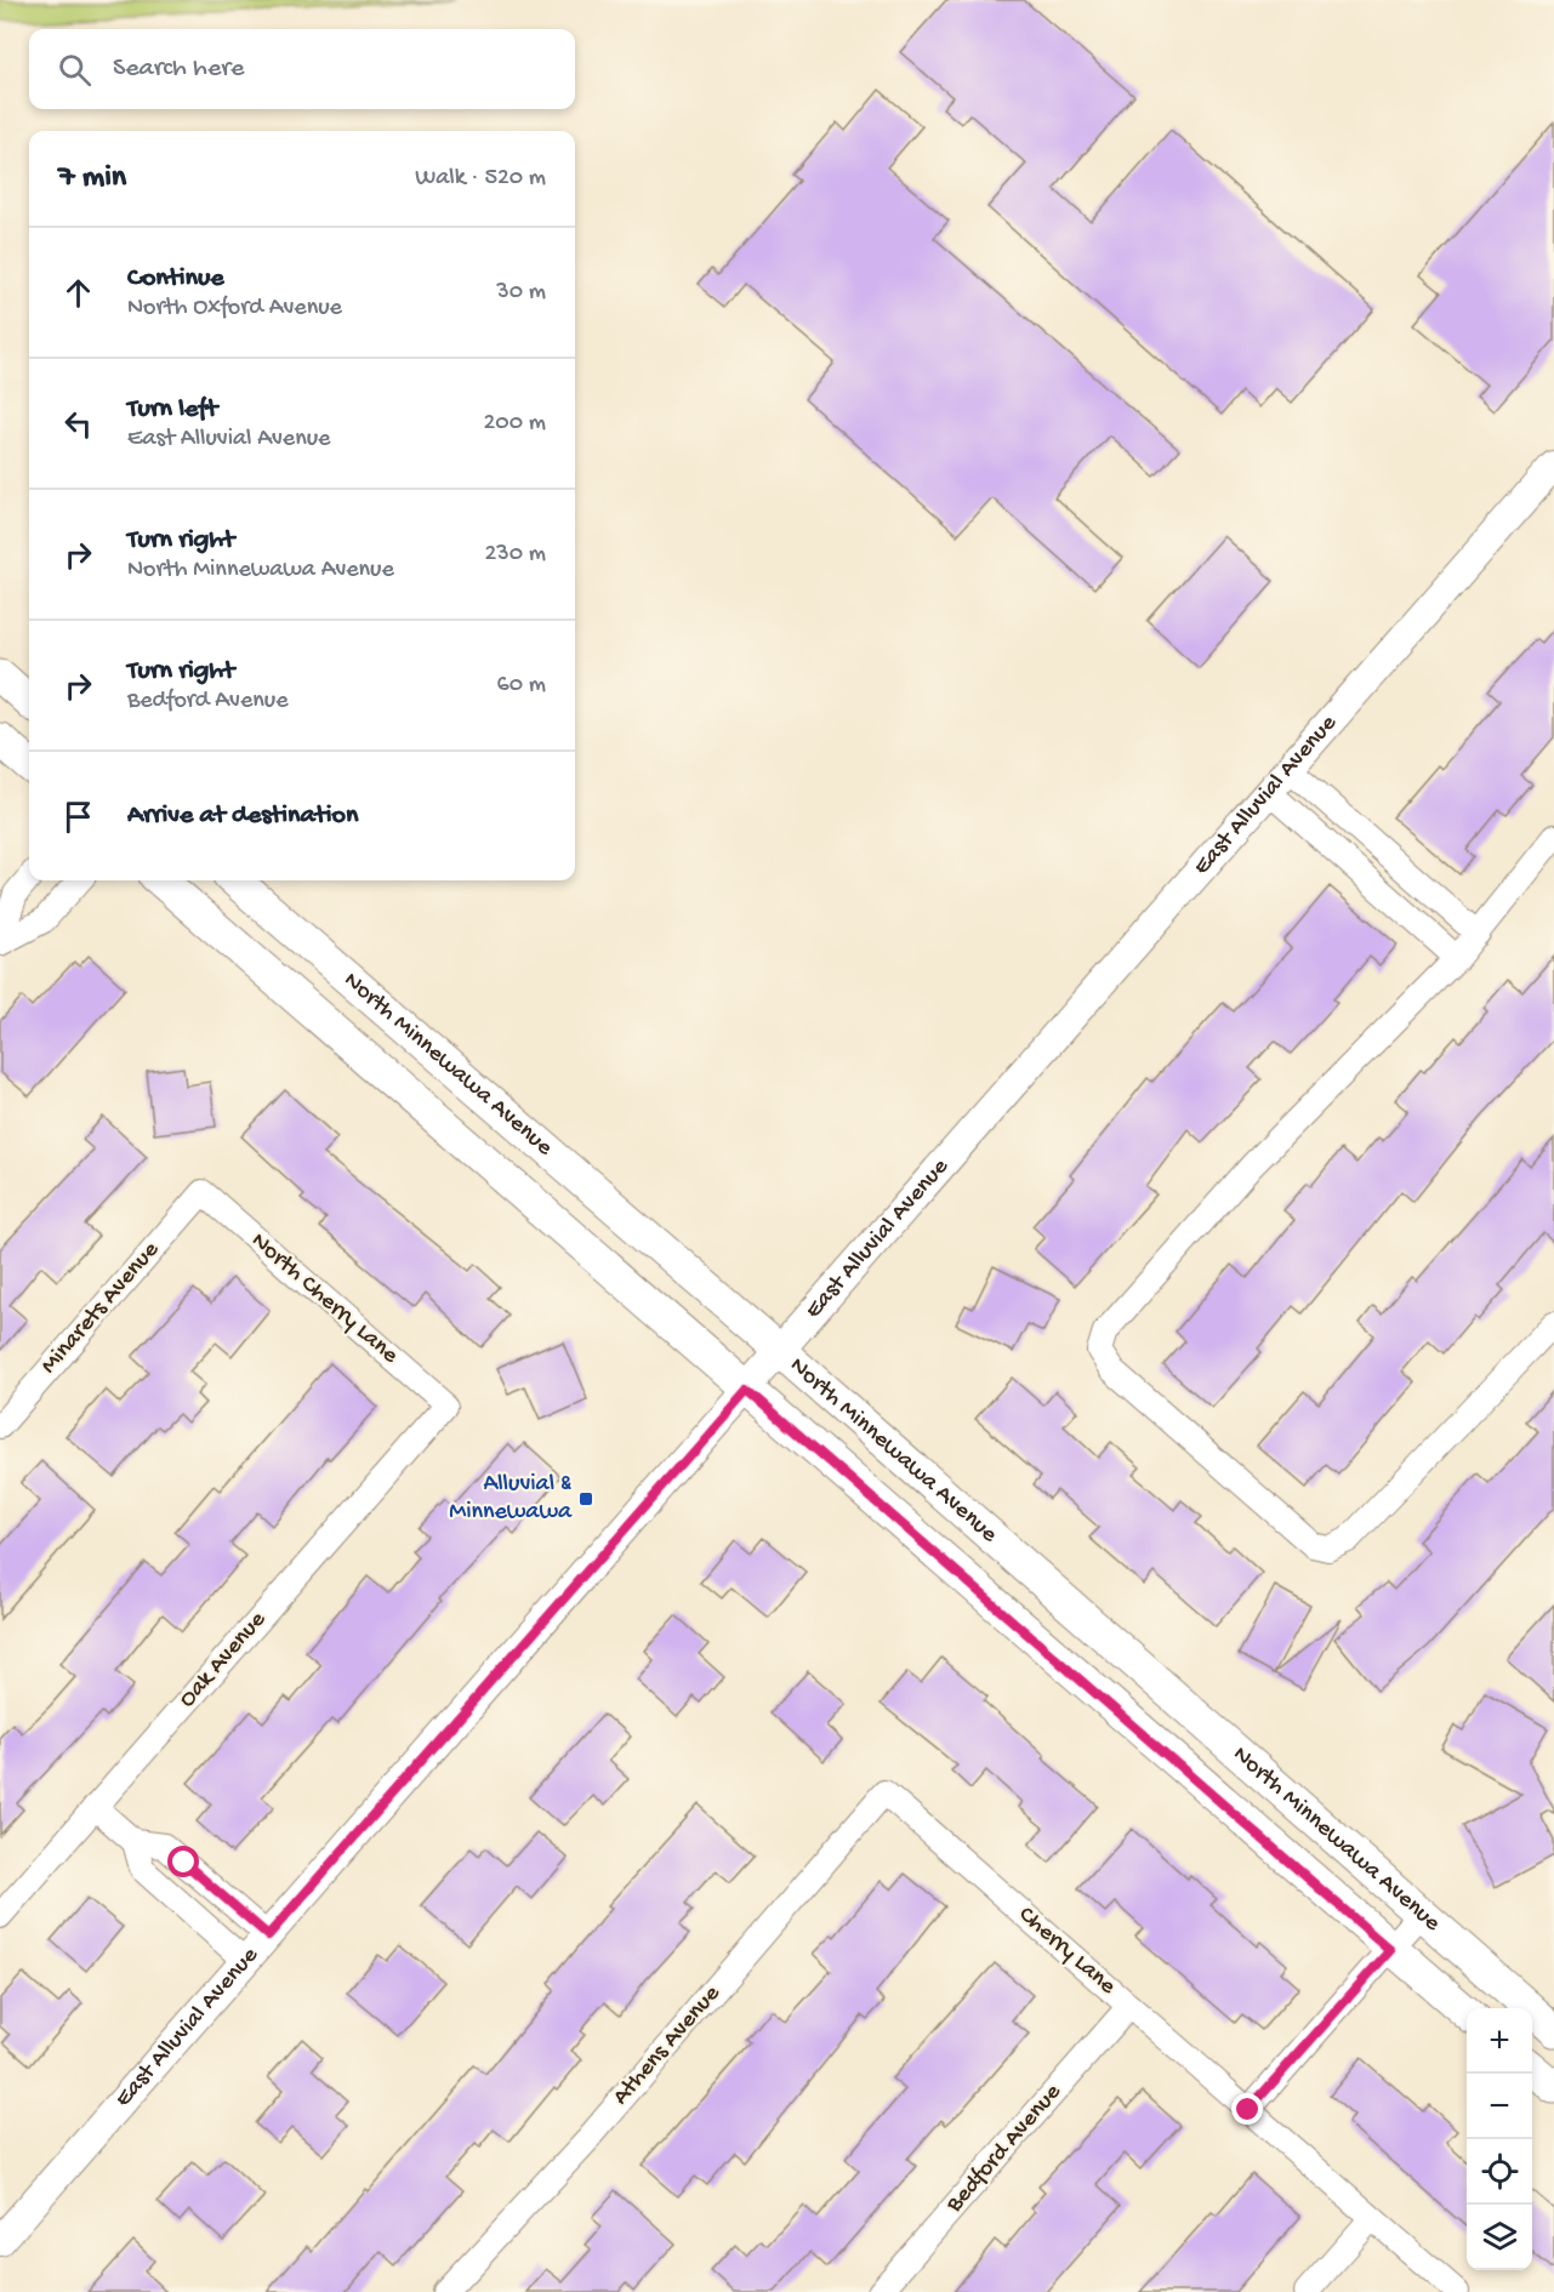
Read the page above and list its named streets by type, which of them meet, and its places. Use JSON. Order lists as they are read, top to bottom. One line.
{"streets":{"main road":["North Minnewawa Avenue"],"street":["East Alluvial Avenue","North Cherry Lane","Minarets Avenue","Oak Avenue","Cherry Lane","Athens Avenue","Bedford Avenue"]},"crossings":[["East Alluvial Avenue","North Minnewawa Avenue"],["North Cherry Lane","Minarets Avenue"],["North Cherry Lane","Oak Avenue"],["Cherry Lane","Athens Avenue"],["Cherry Lane","Bedford Avenue"]],"places":{"transit":["Alluvial & Minnewawa"]},"page":{"search":"Search here","heading":["7 min","Walk · 520 m"],"list":[["Continue","North Oxford Avenue","30 m"],["Turn left","East Alluvial Avenue","200 m"],["Turn right","North Minnewawa Avenue","230 m"],["Turn right","Bedford Avenue","60 m"],"Arrive at destination"],"map_buttons":["+","−"]}}
